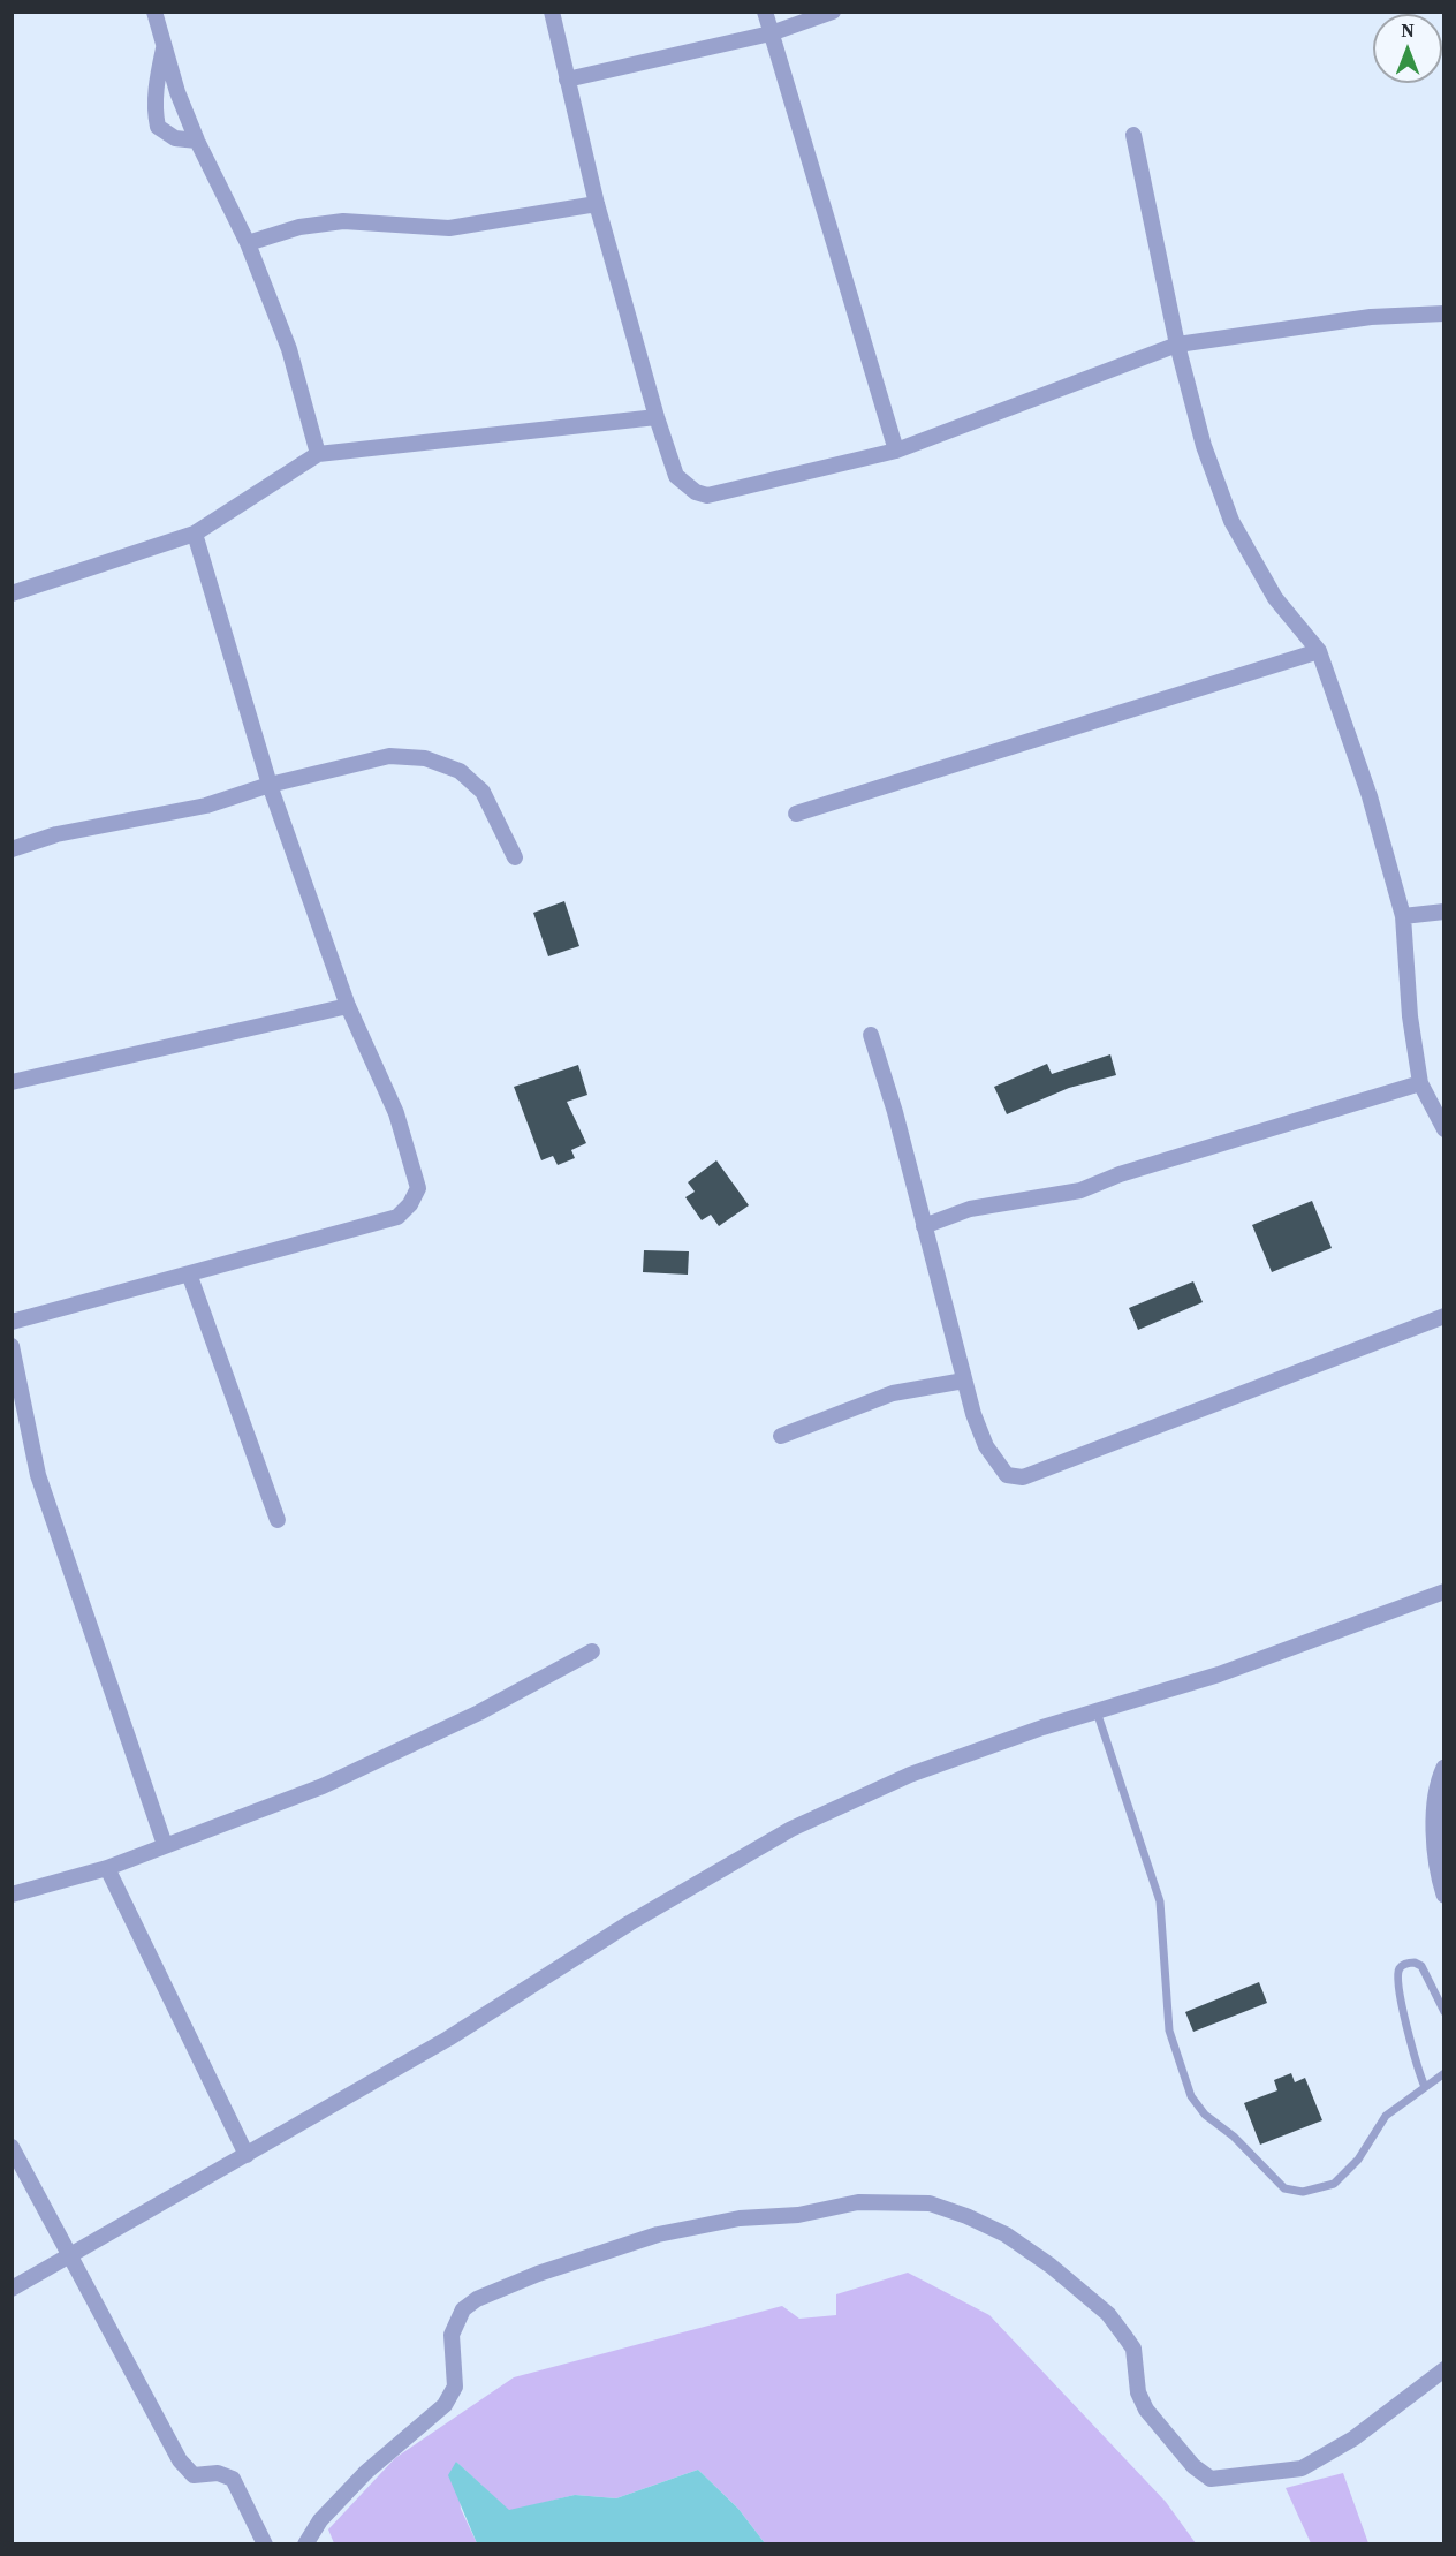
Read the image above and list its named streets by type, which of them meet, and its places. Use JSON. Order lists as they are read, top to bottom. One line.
{"north":"top"}
